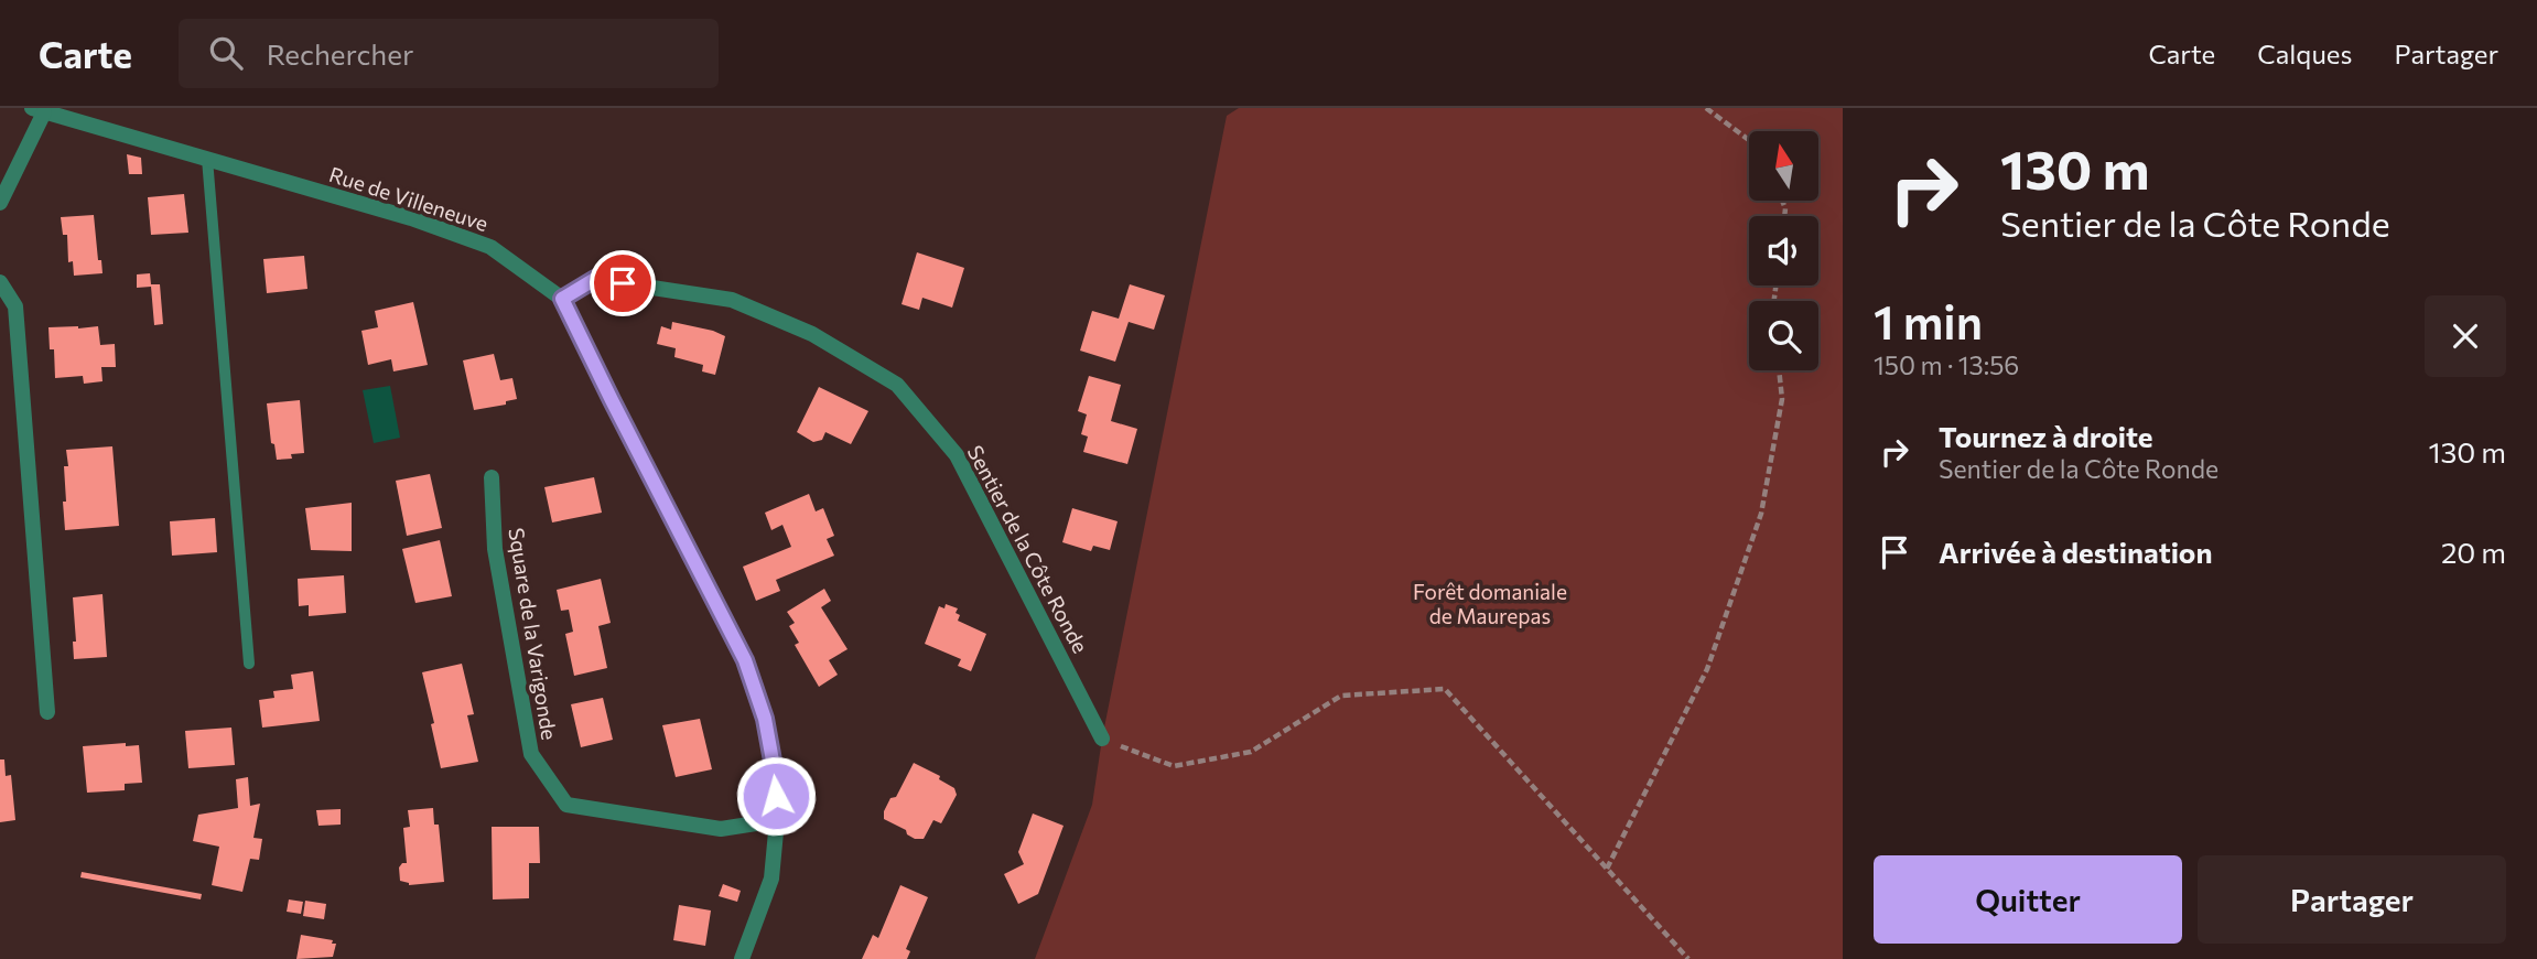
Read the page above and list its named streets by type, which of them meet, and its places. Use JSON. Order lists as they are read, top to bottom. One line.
{"streets":{"street":["Rue de Villeneuve","Sentier de la Côte Ronde","Square de la Varigonde"]},"crossings":[["Rue de Villeneuve","Sentier de la Côte Ronde"],["Rue de Villeneuve","Square de la Varigonde"]],"parks":["Forêt domaniale de Maurepas"],"north":"top","page":{"header":"Carte","search":"Rechercher","nav":["Carte","Calques","Partager"],"turn":["130 m","Sentier de la Côte Ronde"],"heading":["1 min","150 m · 13:56"],"list":[{"name":"Tournez à droite","note":"Sentier de la Côte Ronde","value":"130 m"},{"name":"Arrivée à destination","value":"20 m"}],"buttons":["Quitter","Partager"]}}
